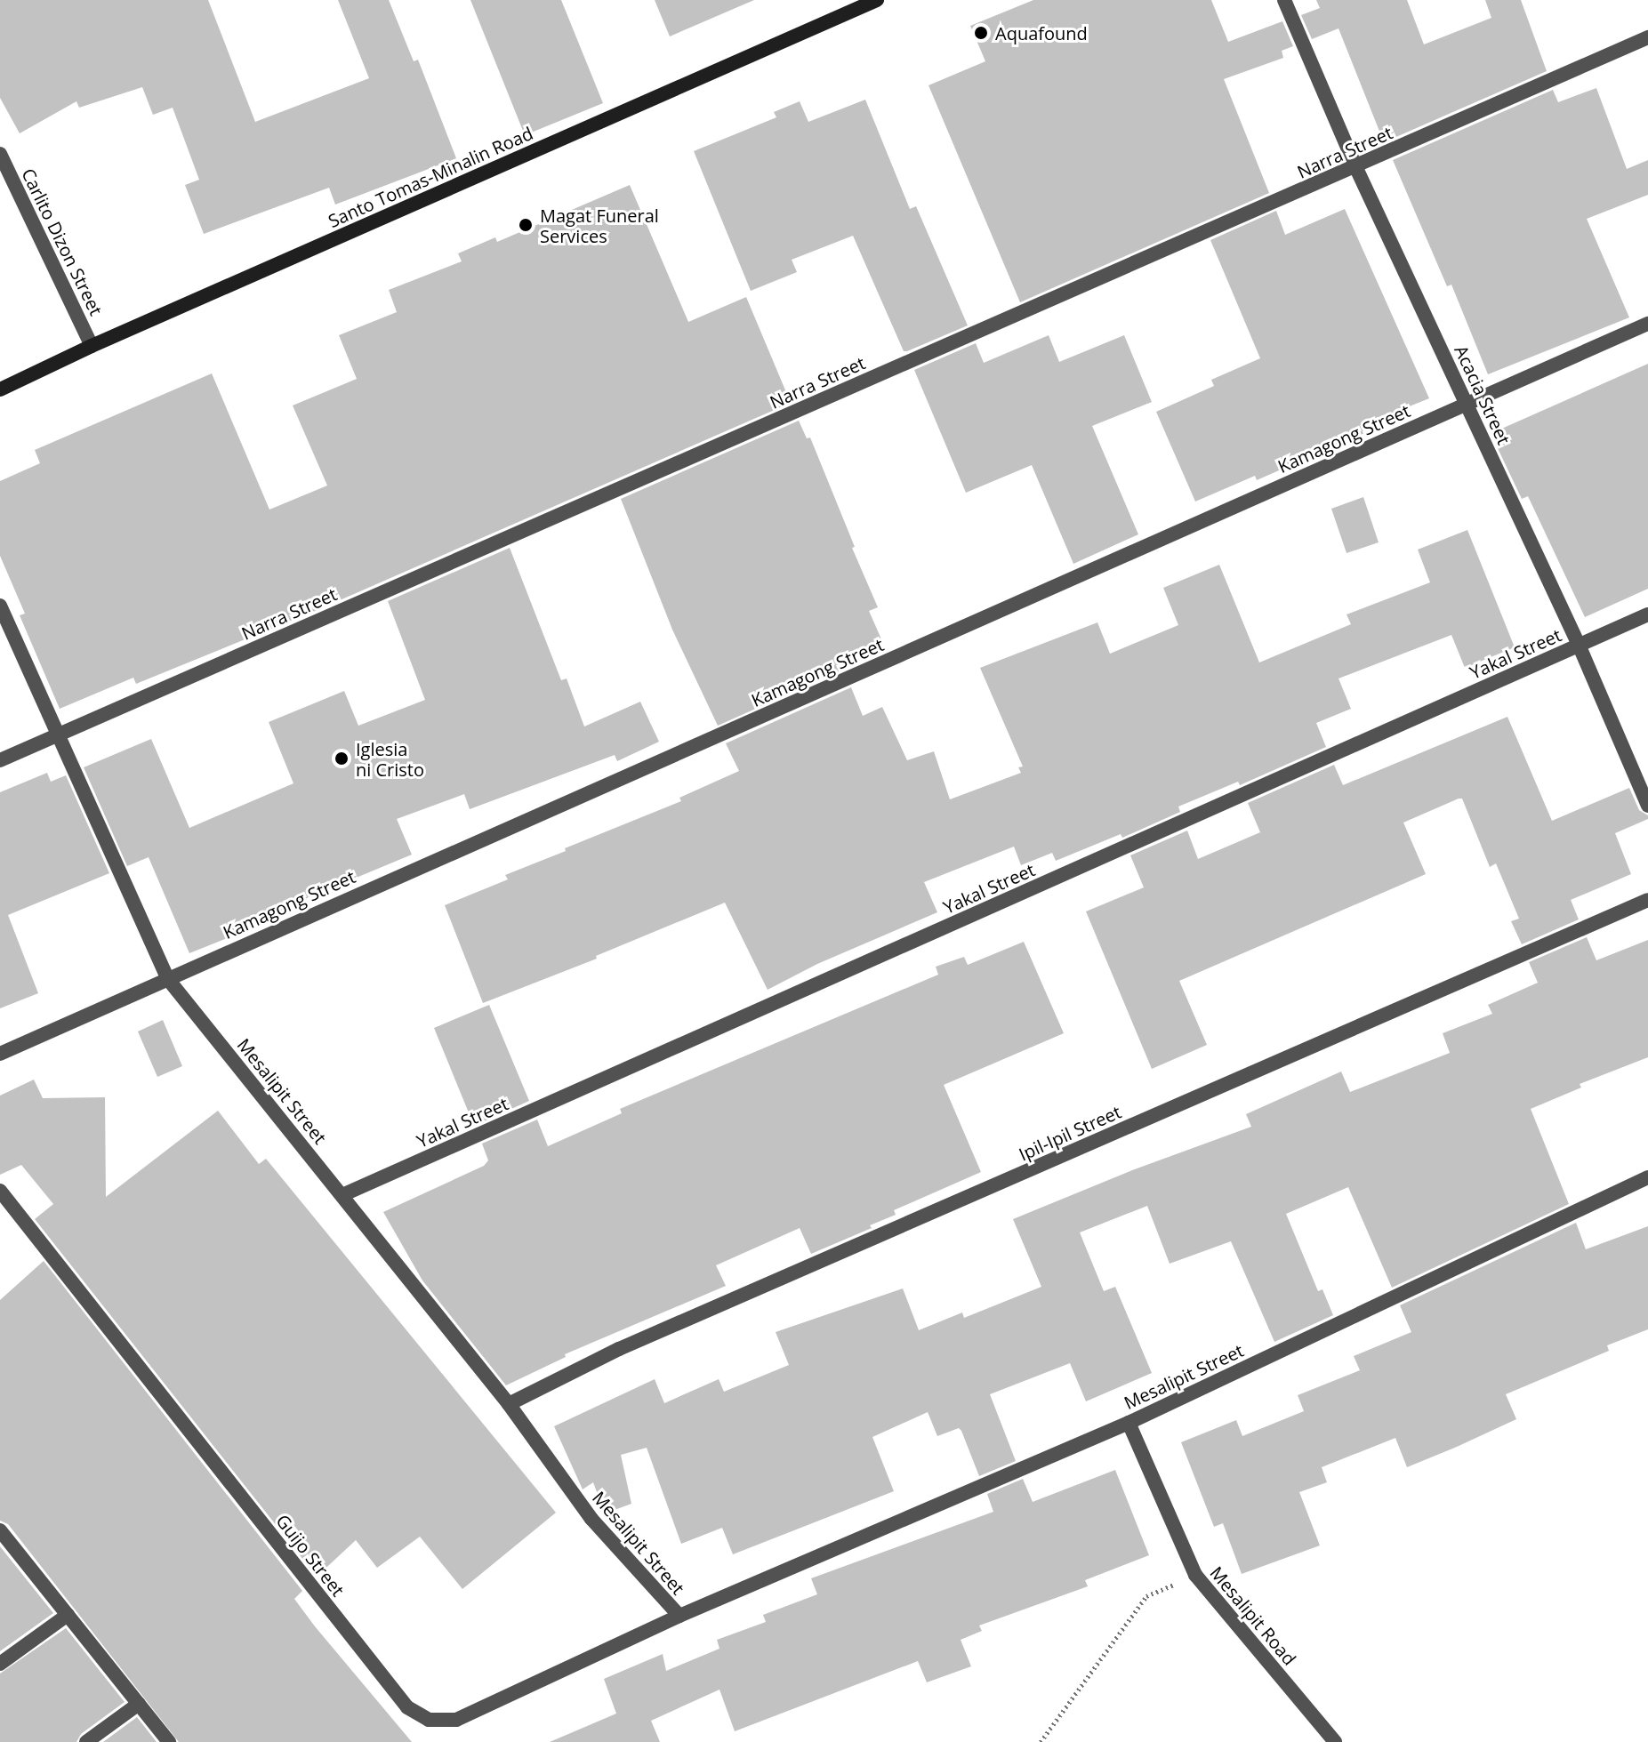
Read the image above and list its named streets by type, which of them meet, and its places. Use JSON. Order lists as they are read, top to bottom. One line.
{"streets":{"main road":["Santo Tomas-Minalin Road"],"street":["Narra Street","Carlito Dizon Street","Acacia Street","Kamagong Street","Yakal Street","Mesalipit Street","Ipil-Ipil Street","Guijo Street","Mesalipit Road"]},"crossings":[["Narra Street","Acacia Street"],["Narra Street","Mesalipit Street"],["Santo Tomas-Minalin Road","Carlito Dizon Street"],["Acacia Street","Kamagong Street"],["Acacia Street","Yakal Street"],["Kamagong Street","Mesalipit Street"],["Yakal Street","Mesalipit Street"],["Mesalipit Street","Ipil-Ipil Street"],["Mesalipit Street","Guijo Street"],["Mesalipit Street","Mesalipit Road"]],"places":["Aquafound","Magat Funeral Services","Iglesia ni Cristo"]}
